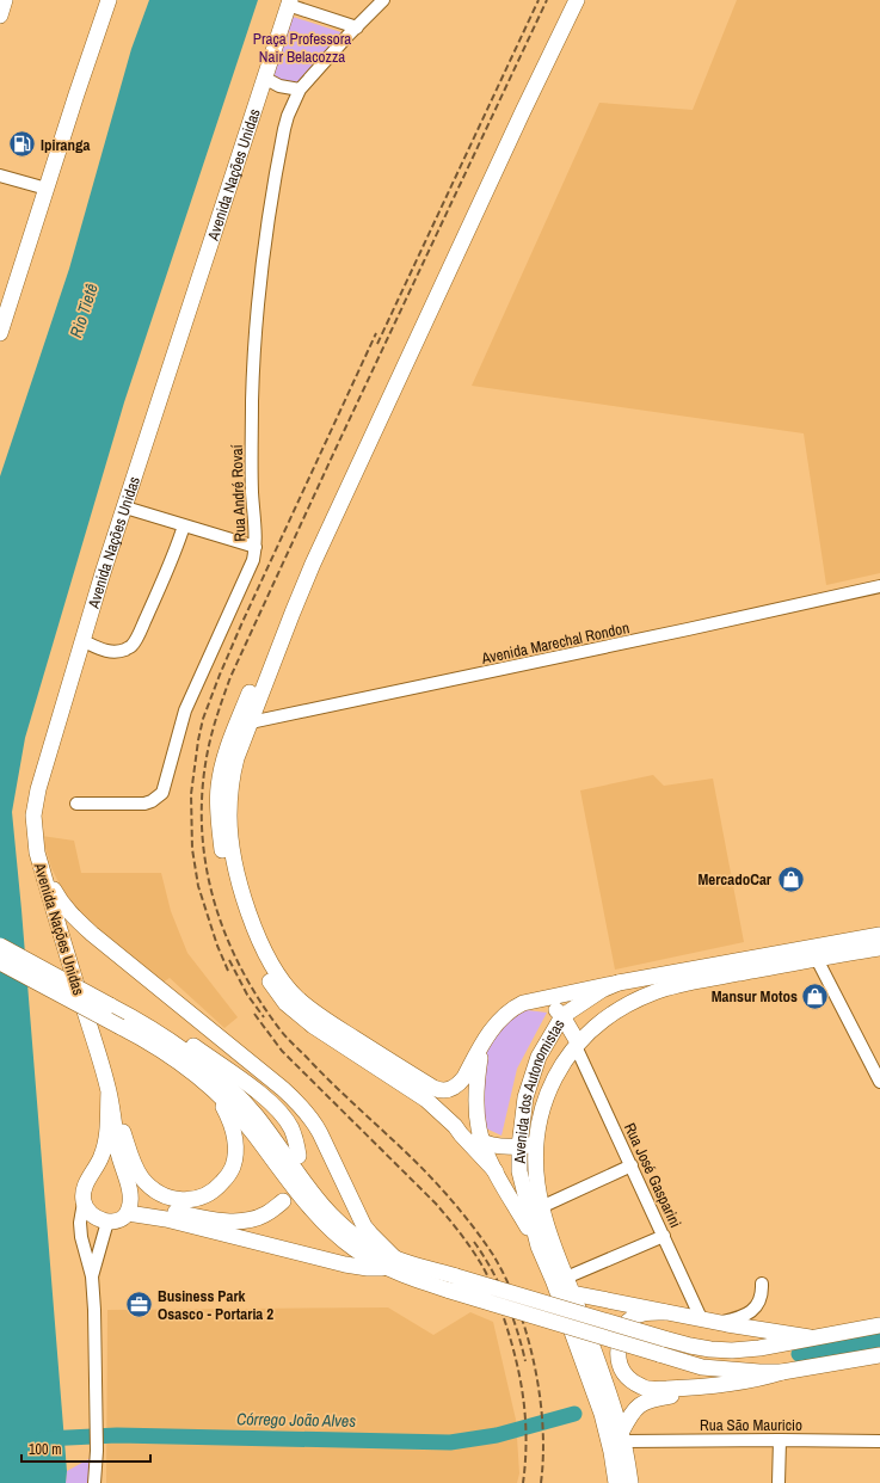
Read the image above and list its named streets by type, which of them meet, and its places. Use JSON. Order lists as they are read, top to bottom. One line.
{"streets":{"main road":["Avenida Nações Unidas","Avenida dos Autonomistas"],"street":["Rua André Rovaí","Avenida Marechal Rondon","Rua José Gasparini","Rua São Mauricio"]},"crossings":[["Avenida dos Autonomistas","Rua José Gasparini"],["Avenida dos Autonomistas","Rua São Mauricio"]],"water":["Rio Tietê","Córrego João Alves"],"parks":["Praça Professora Nair Belacozza"],"places":{"fuel station":["Ipiranga"],"shop":["MercadoCar","Mansur Motos"],"office":["Business Park Osasco - Portaria 2"]},"scale_bar":"100 m"}
